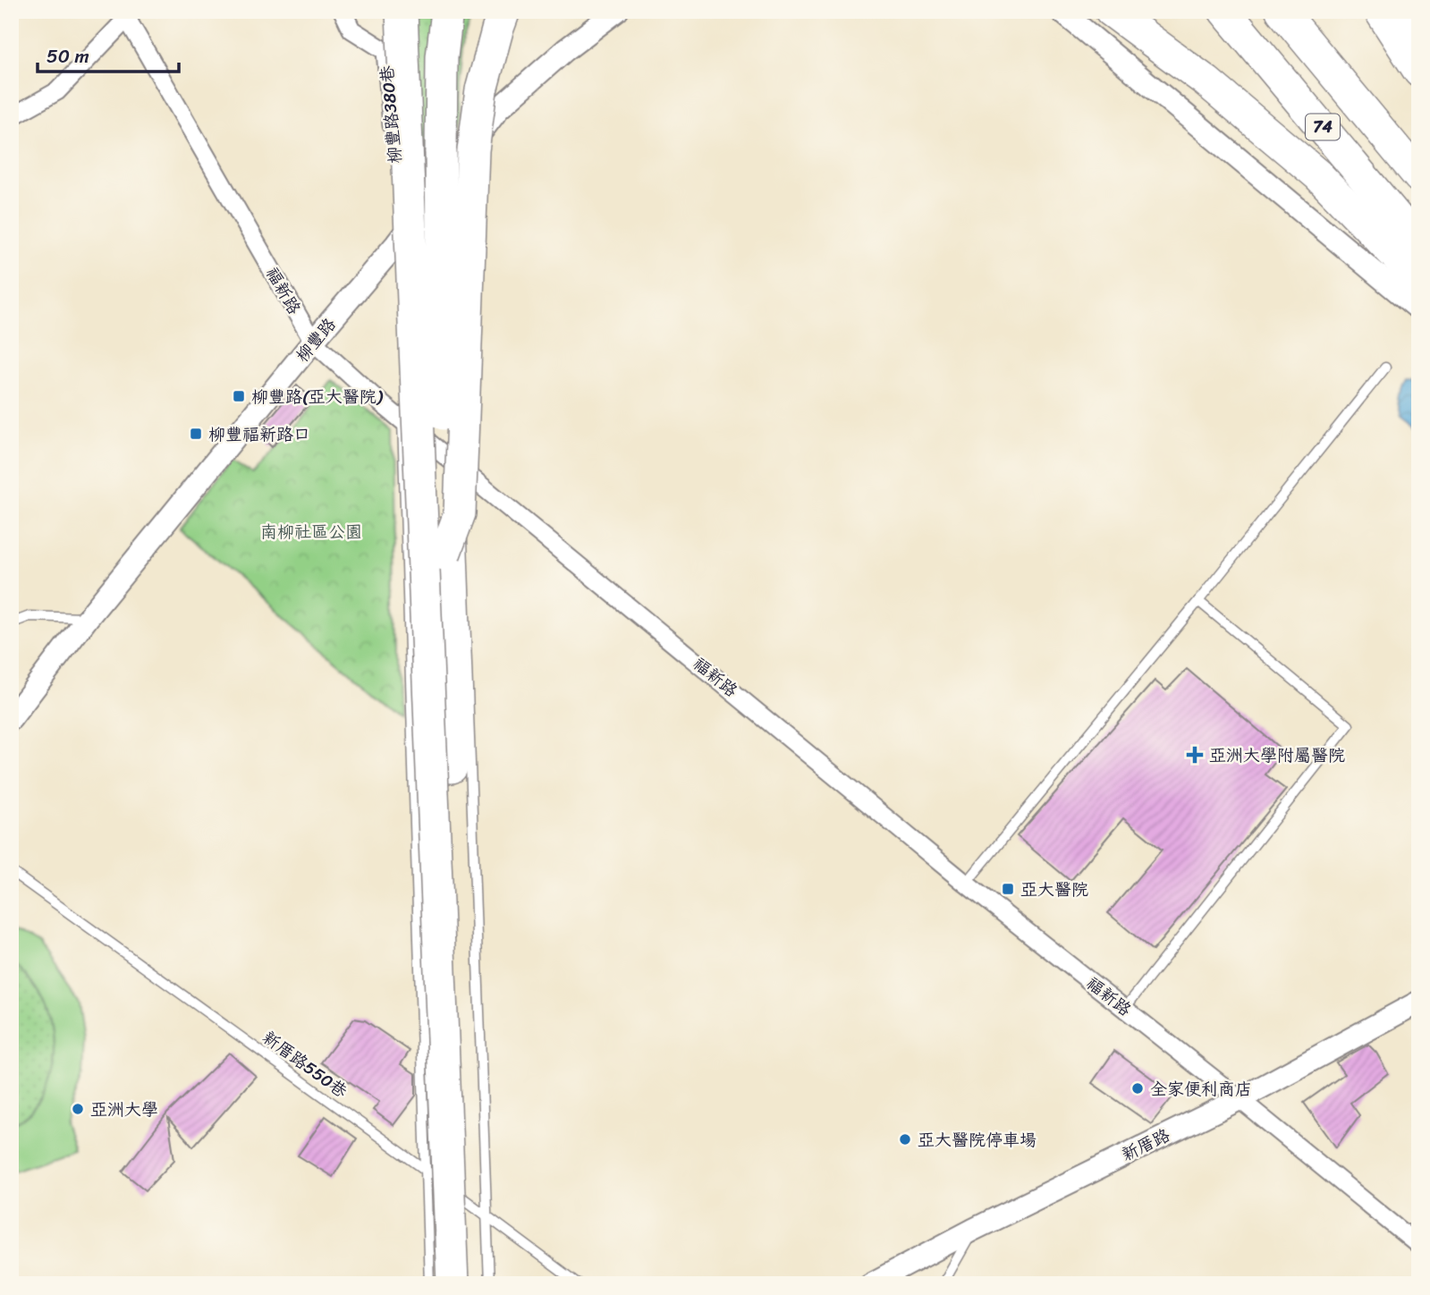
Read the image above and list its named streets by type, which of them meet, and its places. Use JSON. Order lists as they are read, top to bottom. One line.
{"streets":{"highway":["74"],"street":["柳豐路380巷","福新路","柳豐路","新厝路"],"lane":["新厝路550巷"]},"crossings":[["柳豐路380巷","柳豐路"],["福新路","柳豐路"],["福新路","新厝路"]],"parks":["南柳社區公園"],"places":{"transit":["柳豐路(亞大醫院)","柳豐福新路口","亞大醫院"],"health":["亞洲大學附屬醫院"],"other":["全家便利商店","亞洲大學","亞大醫院停車場"]},"scale_bar":"50 m"}
